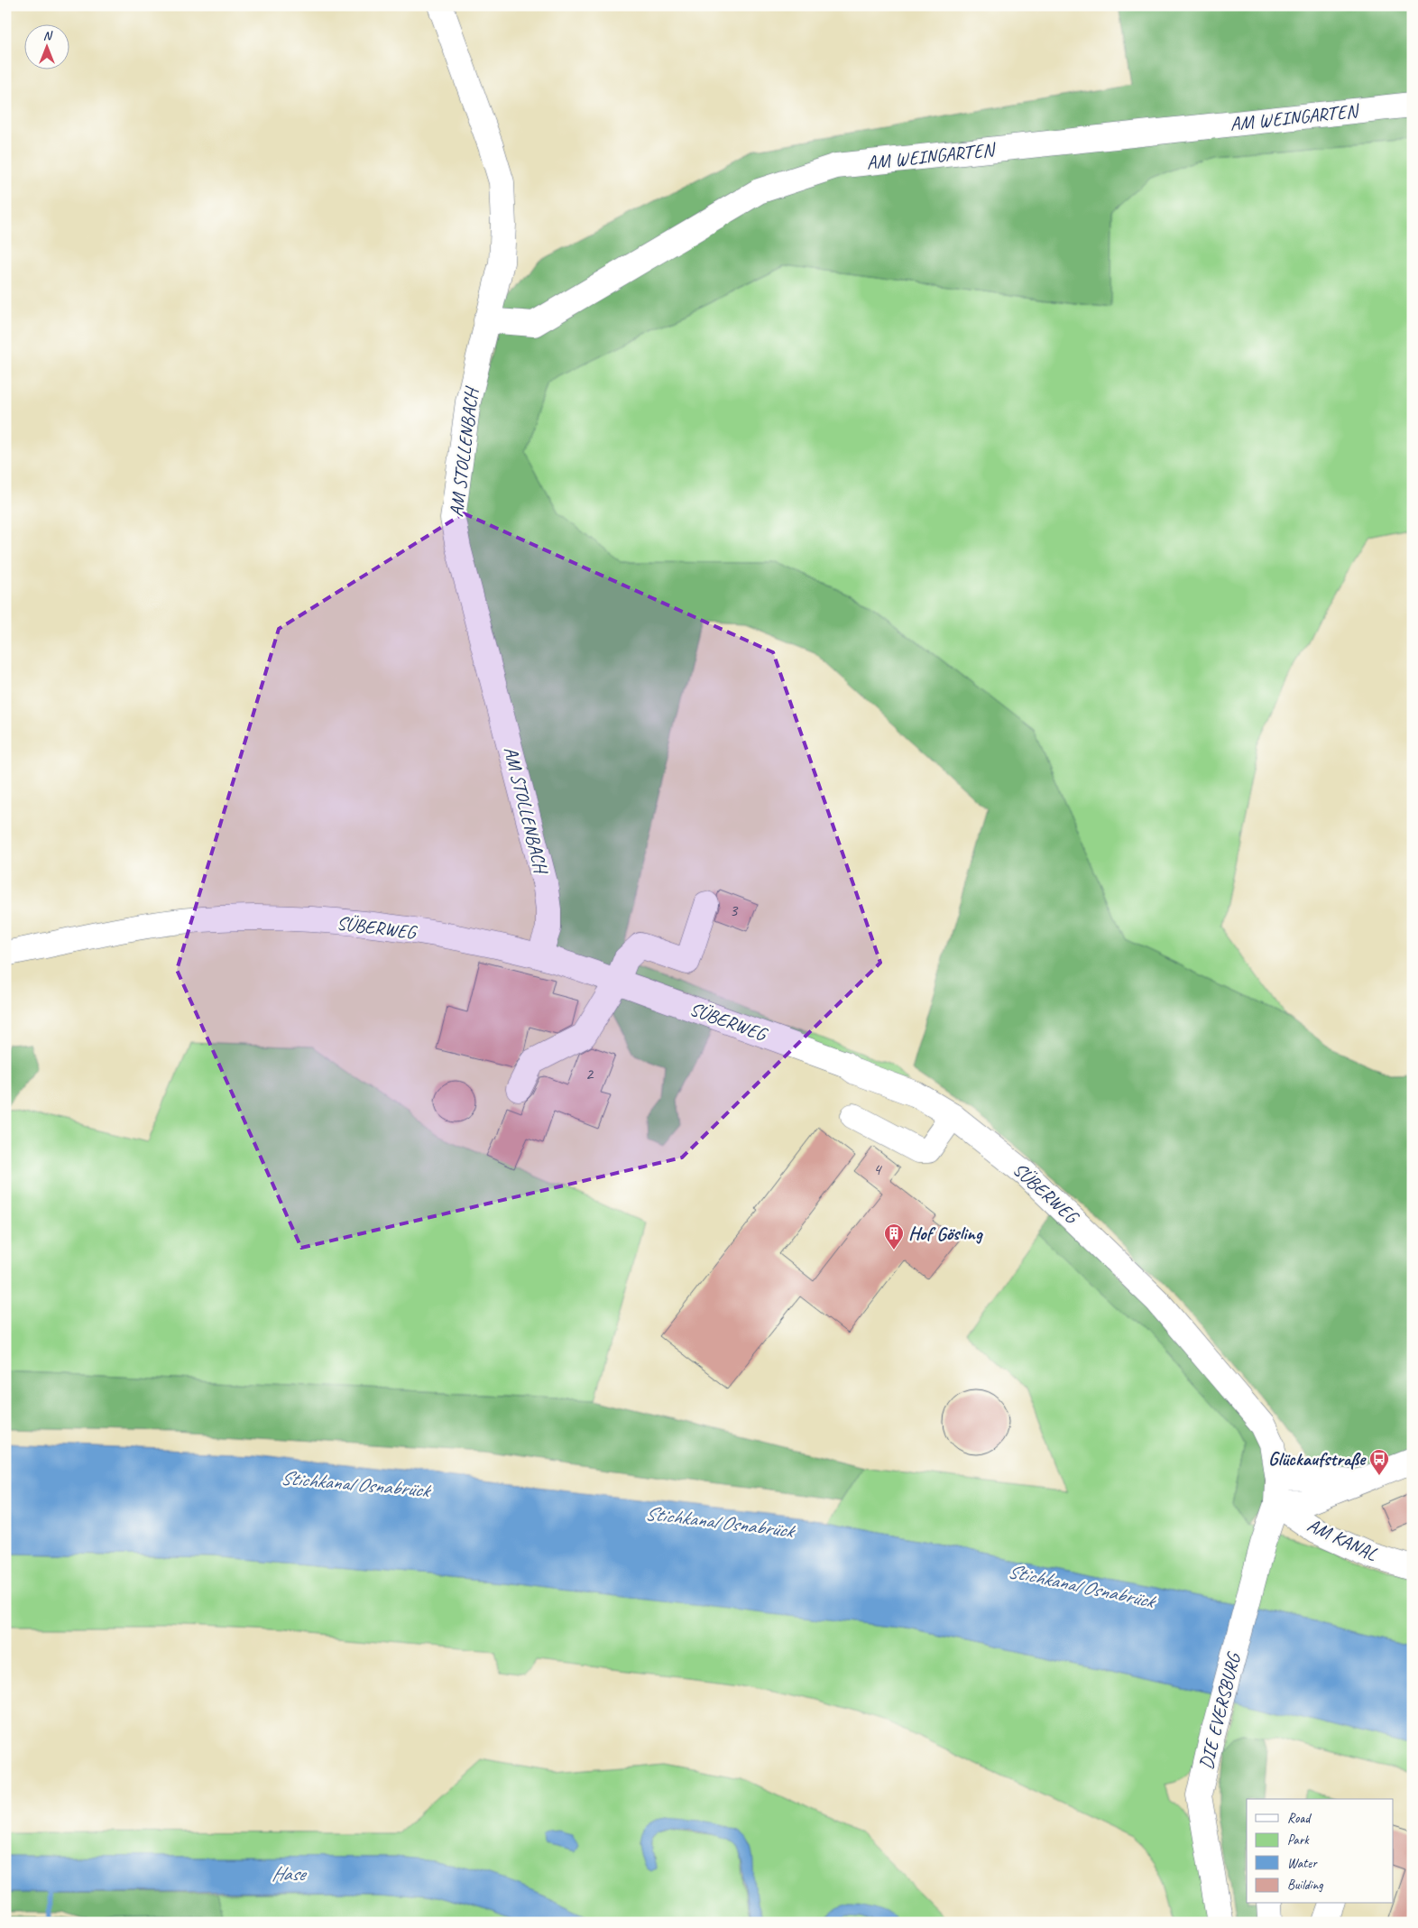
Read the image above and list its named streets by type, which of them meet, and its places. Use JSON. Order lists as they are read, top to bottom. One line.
{"streets":{"street":["AM WEINGARTEN","AM STOLLENBACH","SÜBERWEG","AM KANAL","DIE EVERSBURG"]},"crossings":[["AM WEINGARTEN","AM STOLLENBACH"],["AM STOLLENBACH","SÜBERWEG"],["SÜBERWEG","AM KANAL"],["SÜBERWEG","DIE EVERSBURG"],["AM KANAL","DIE EVERSBURG"]],"water":["Stichkanal Osnabrück","Hase"],"places":{"building":["Hof Gösling"],"bus stop":["Glückaufstraße"]},"house_numbers":["3","2","4"],"legend":["Road","Park","Water","Building"],"north":"top"}
